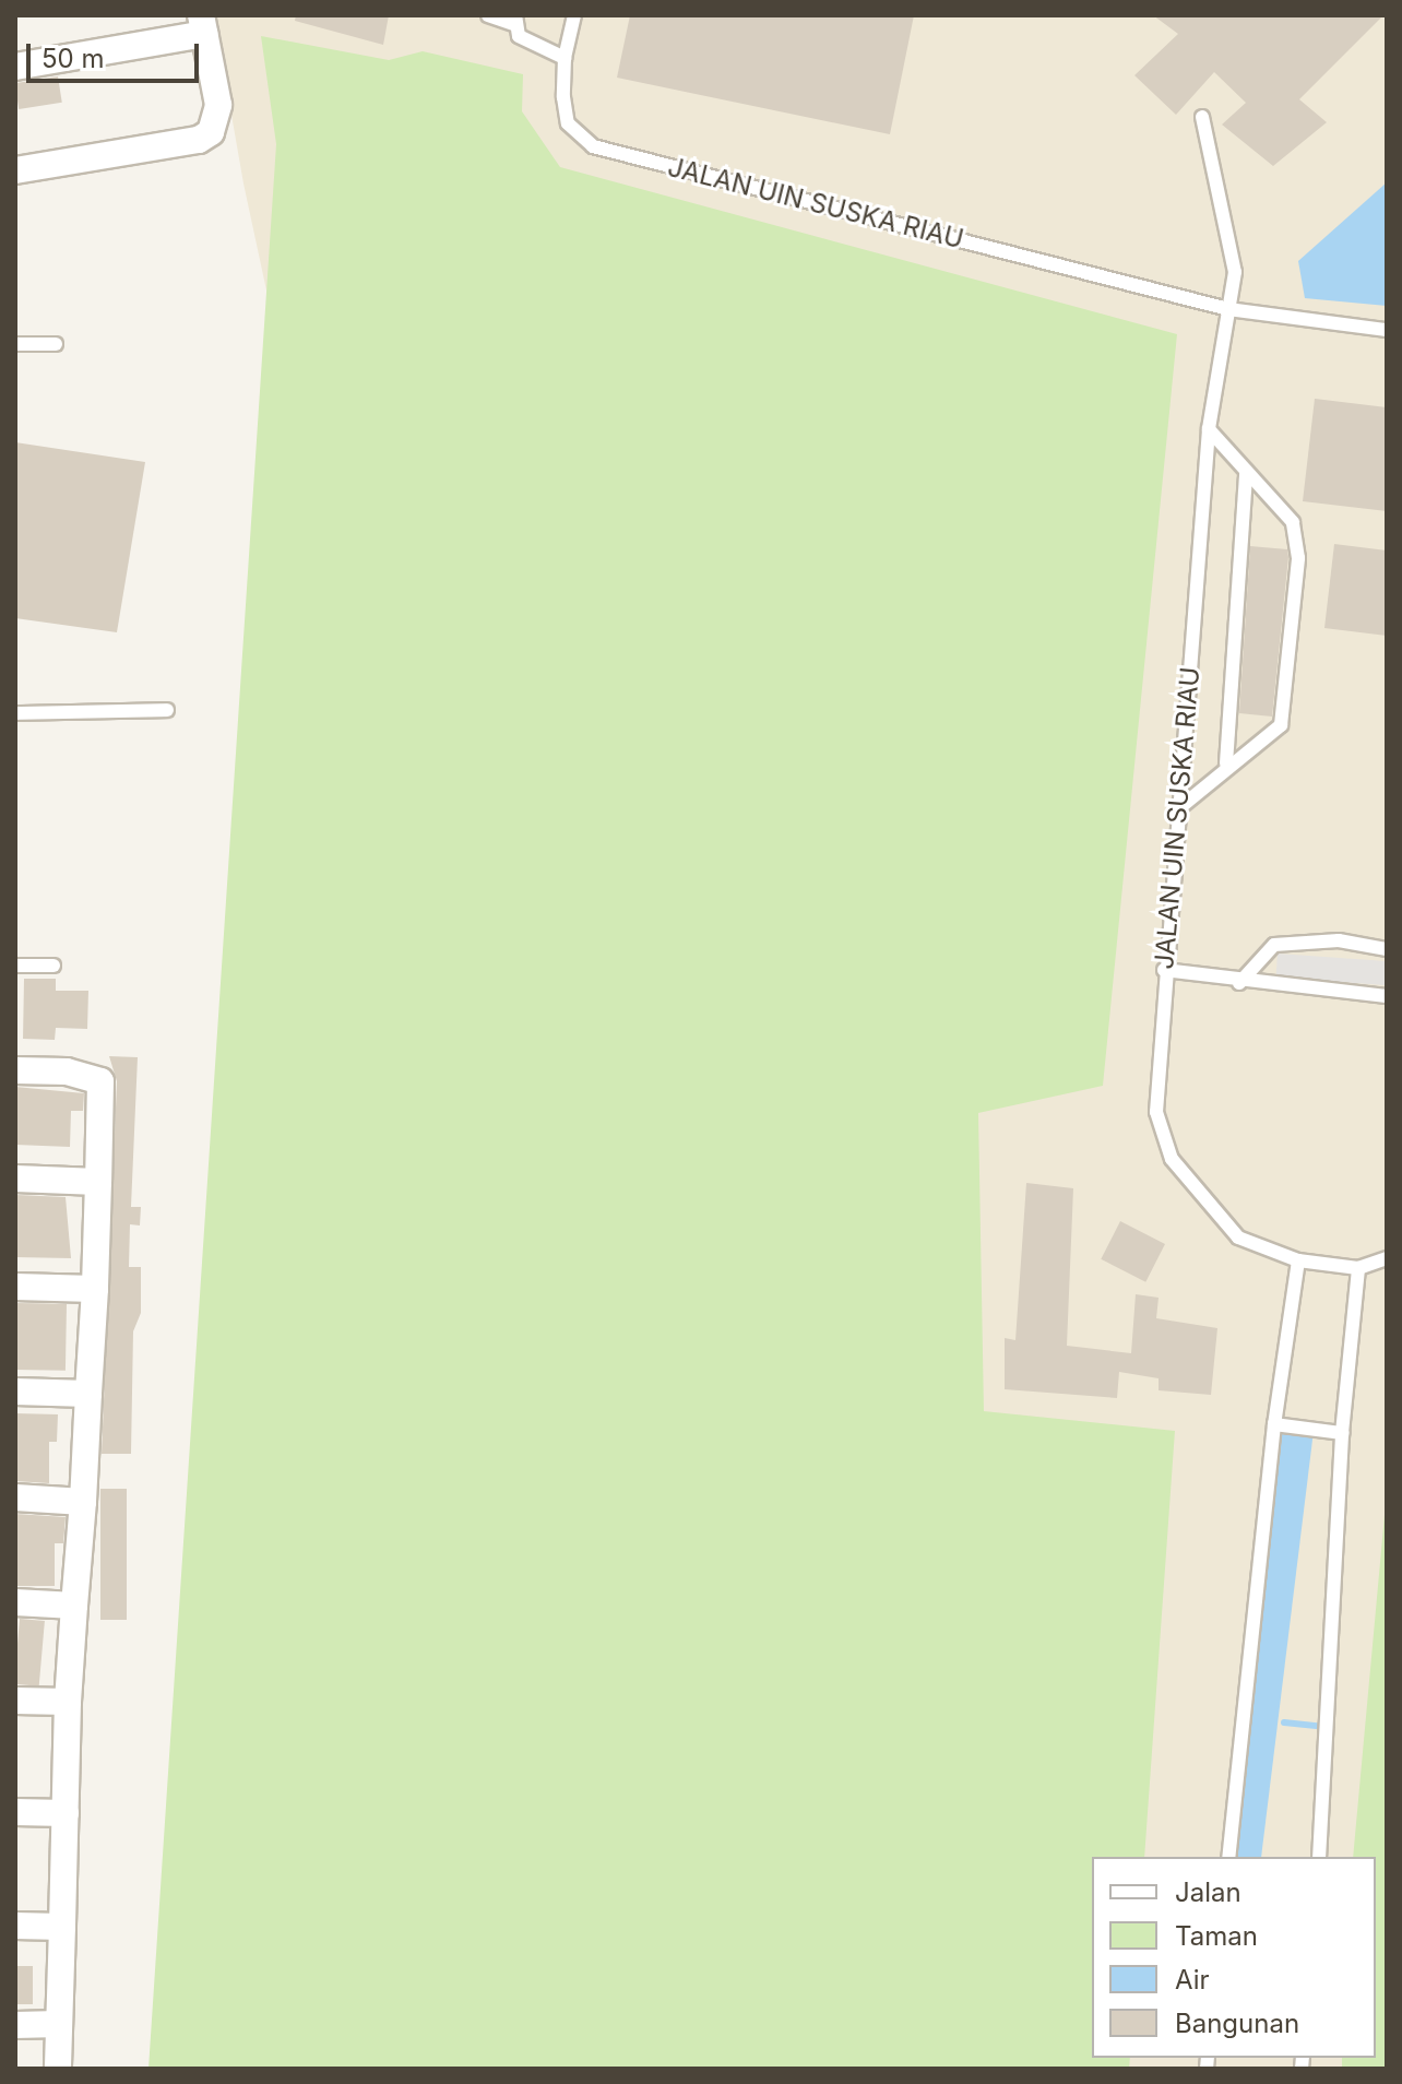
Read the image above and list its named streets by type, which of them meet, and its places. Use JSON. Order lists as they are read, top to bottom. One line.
{"streets":{"lane":["JALAN UIN SUSKA RIAU"]},"legend":["Jalan","Taman","Air","Bangunan"],"scale_bar":"50 m"}
